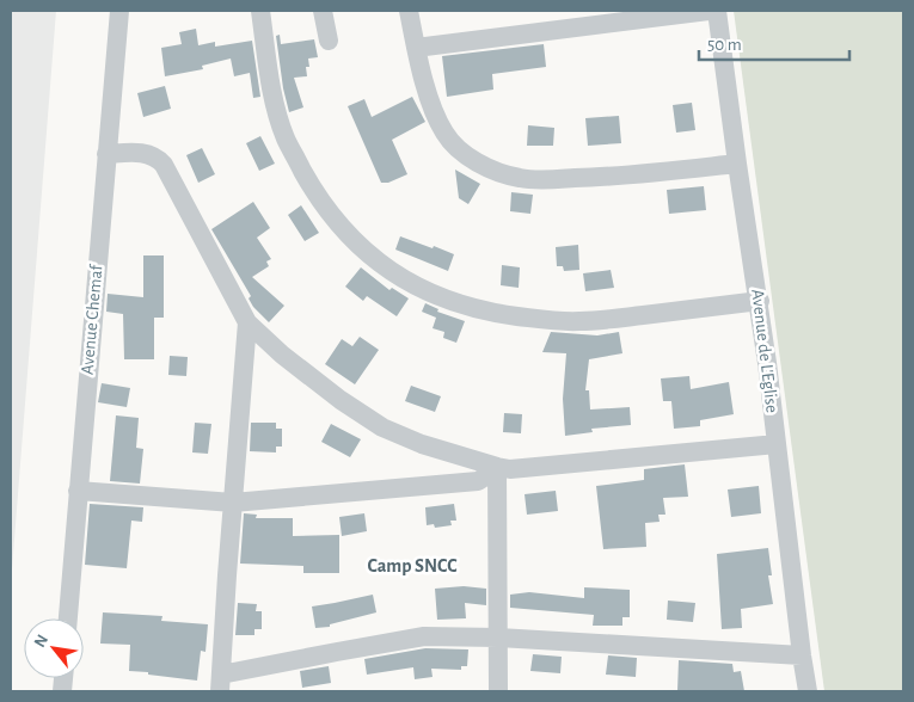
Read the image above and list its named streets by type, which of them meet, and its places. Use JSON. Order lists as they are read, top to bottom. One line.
{"streets":{"street":["Avenue Chemaf","Avenue de L'Eglise"]},"districts":["Camp SNCC"],"scale_bar":"50 m","north":"top left"}
